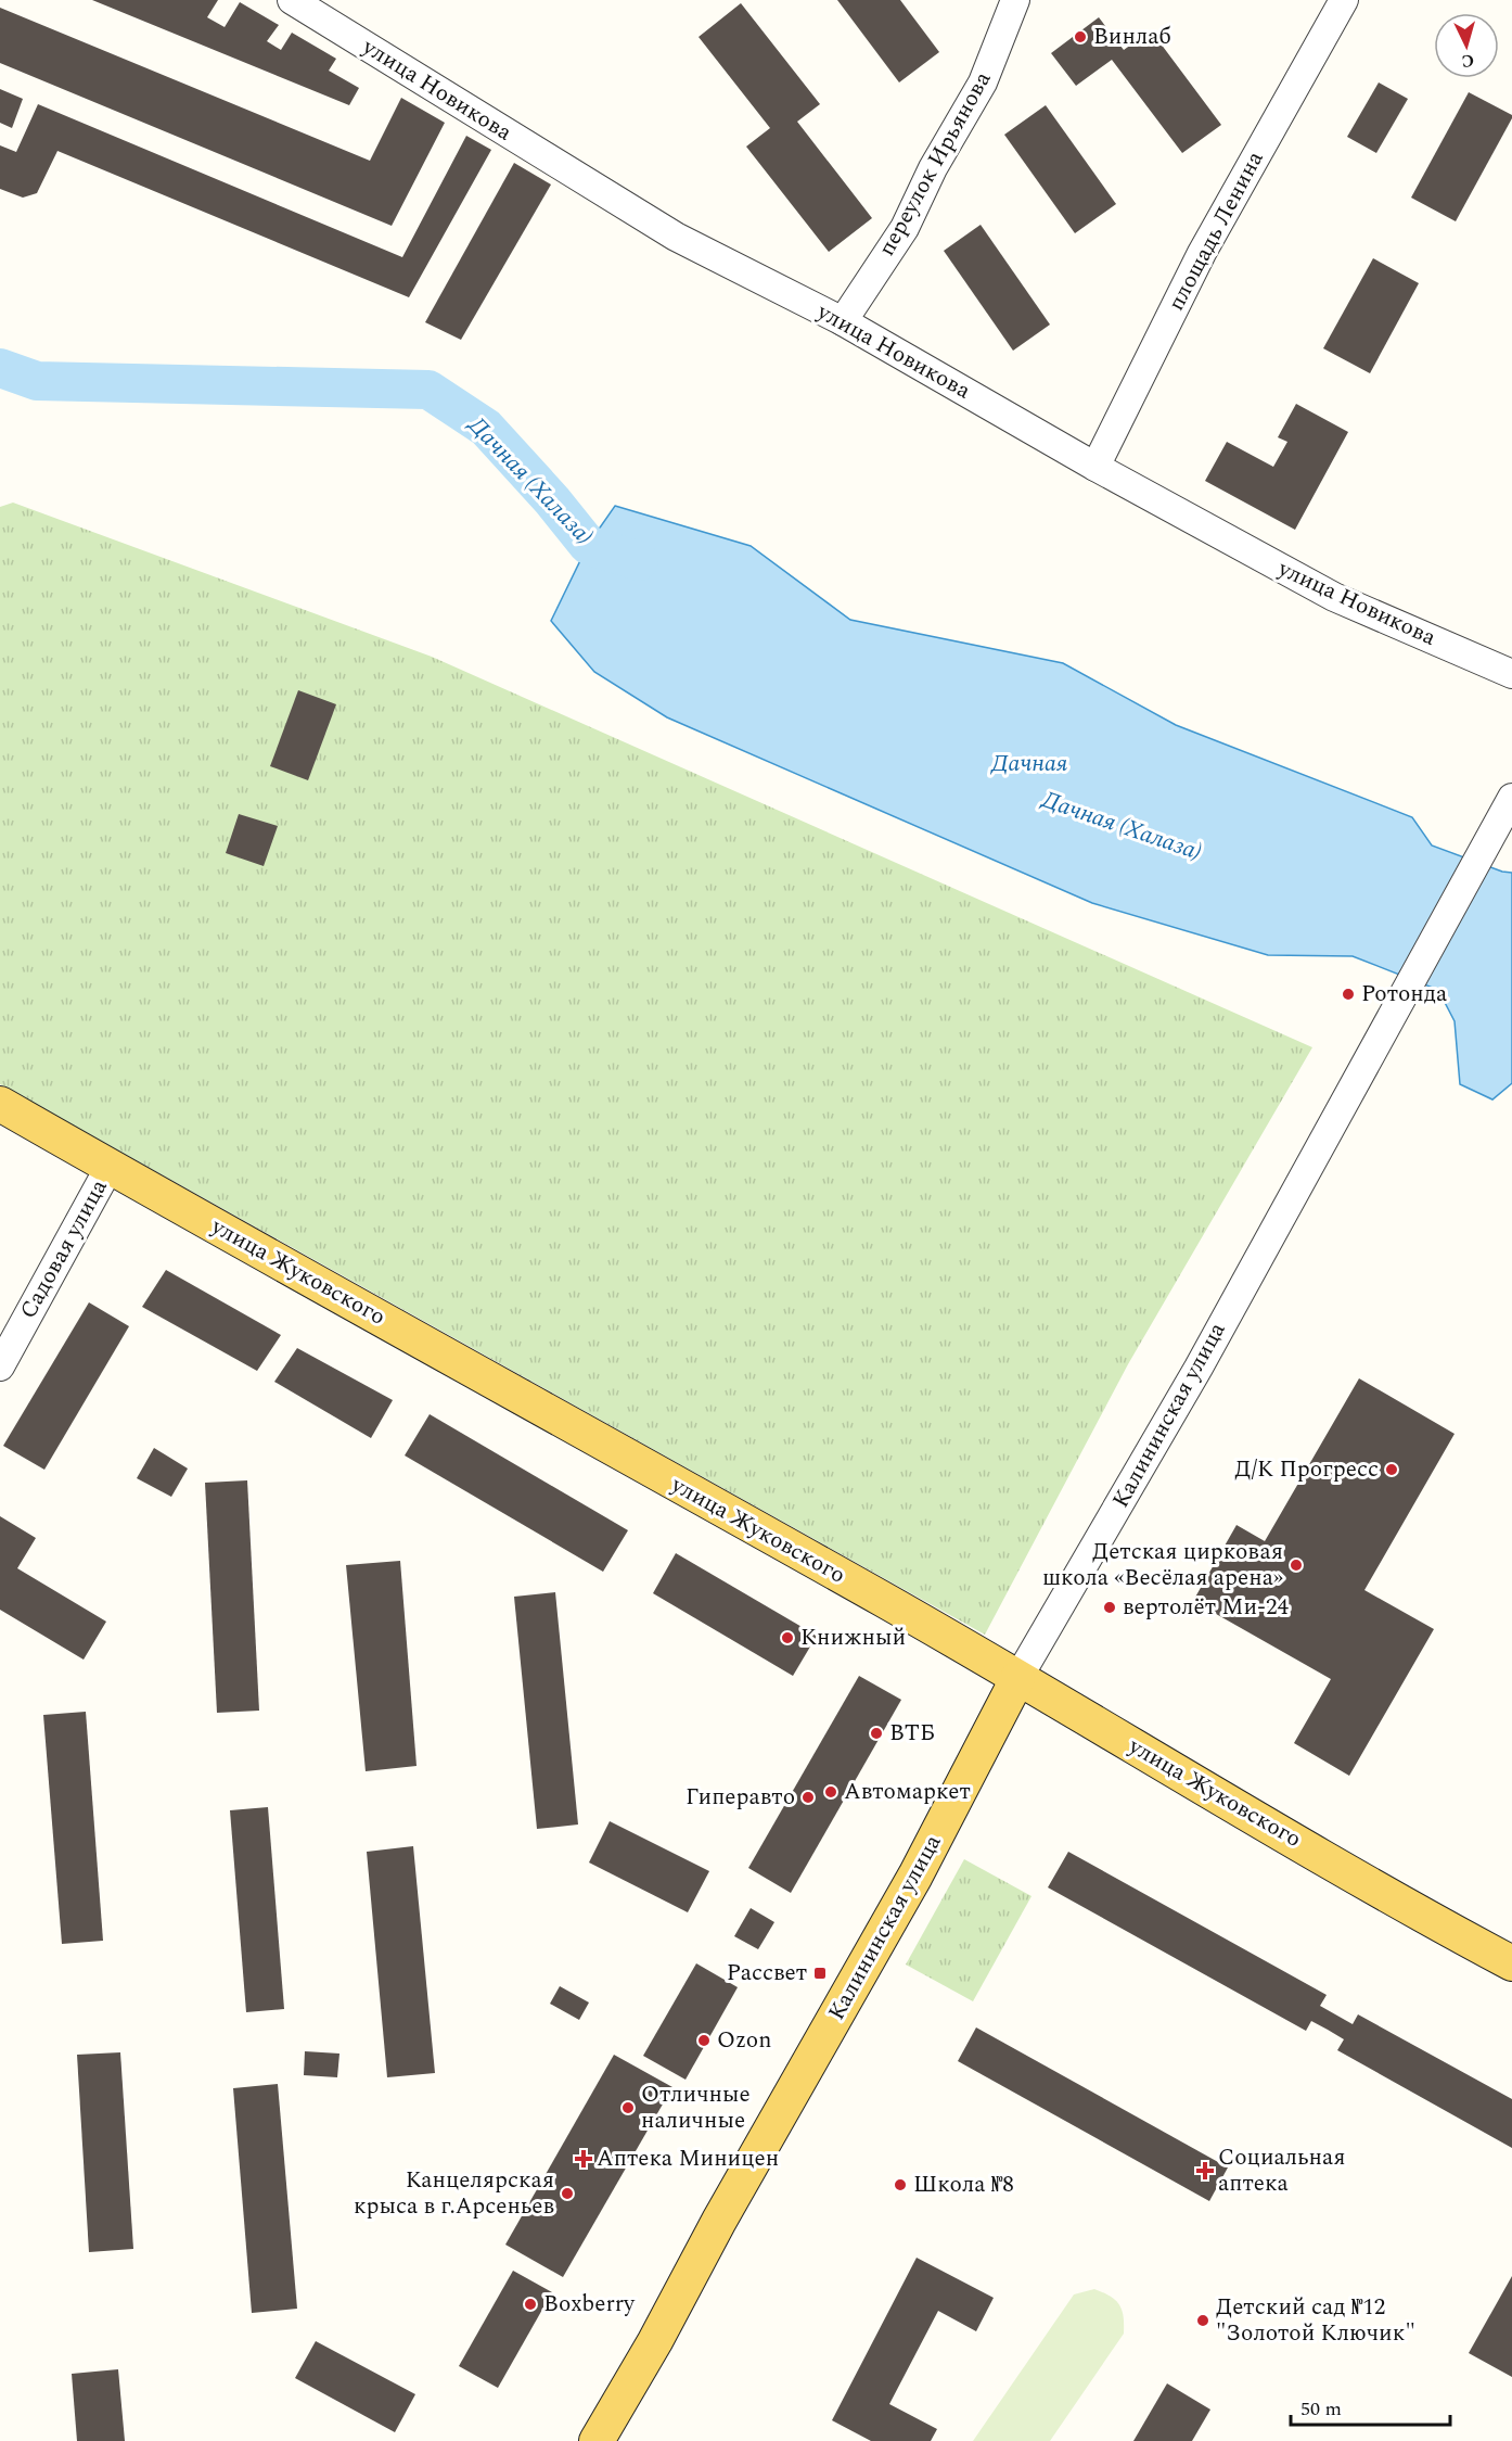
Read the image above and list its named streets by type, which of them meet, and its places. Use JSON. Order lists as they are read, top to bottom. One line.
{"streets":{"main road":["улица Жуковского","Калининская улица"],"street":["улица Новикова","переулок Ирьянова","площадь Ленина","Садовая улица"]},"crossings":[["улица Новикова","переулок Ирьянова"],["улица Новикова","площадь Ленина"],["Садовая улица","улица Жуковского"],["улица Жуковского","Калининская улица"]],"water":["Дачная (Халаза)","Дачная"],"places":{"other":["Винлаб","Ротонда","Д/К Прогресс","Детская цирковая школа «Весёлая арена»","вертолёт Ми-24","Книжный","ВТБ","Автомаркет","Гиперавто","Ozon","Отличные наличные","Школа №8","Канцелярская крыса в г.Арсеньев","Boxberry","Детский сад №12 \"Золотой Ключик\""],"transit":["Рассвет"],"health":["Аптека Миницен","Социальная аптека"]},"scale_bar":"50 m","north":"bottom"}
